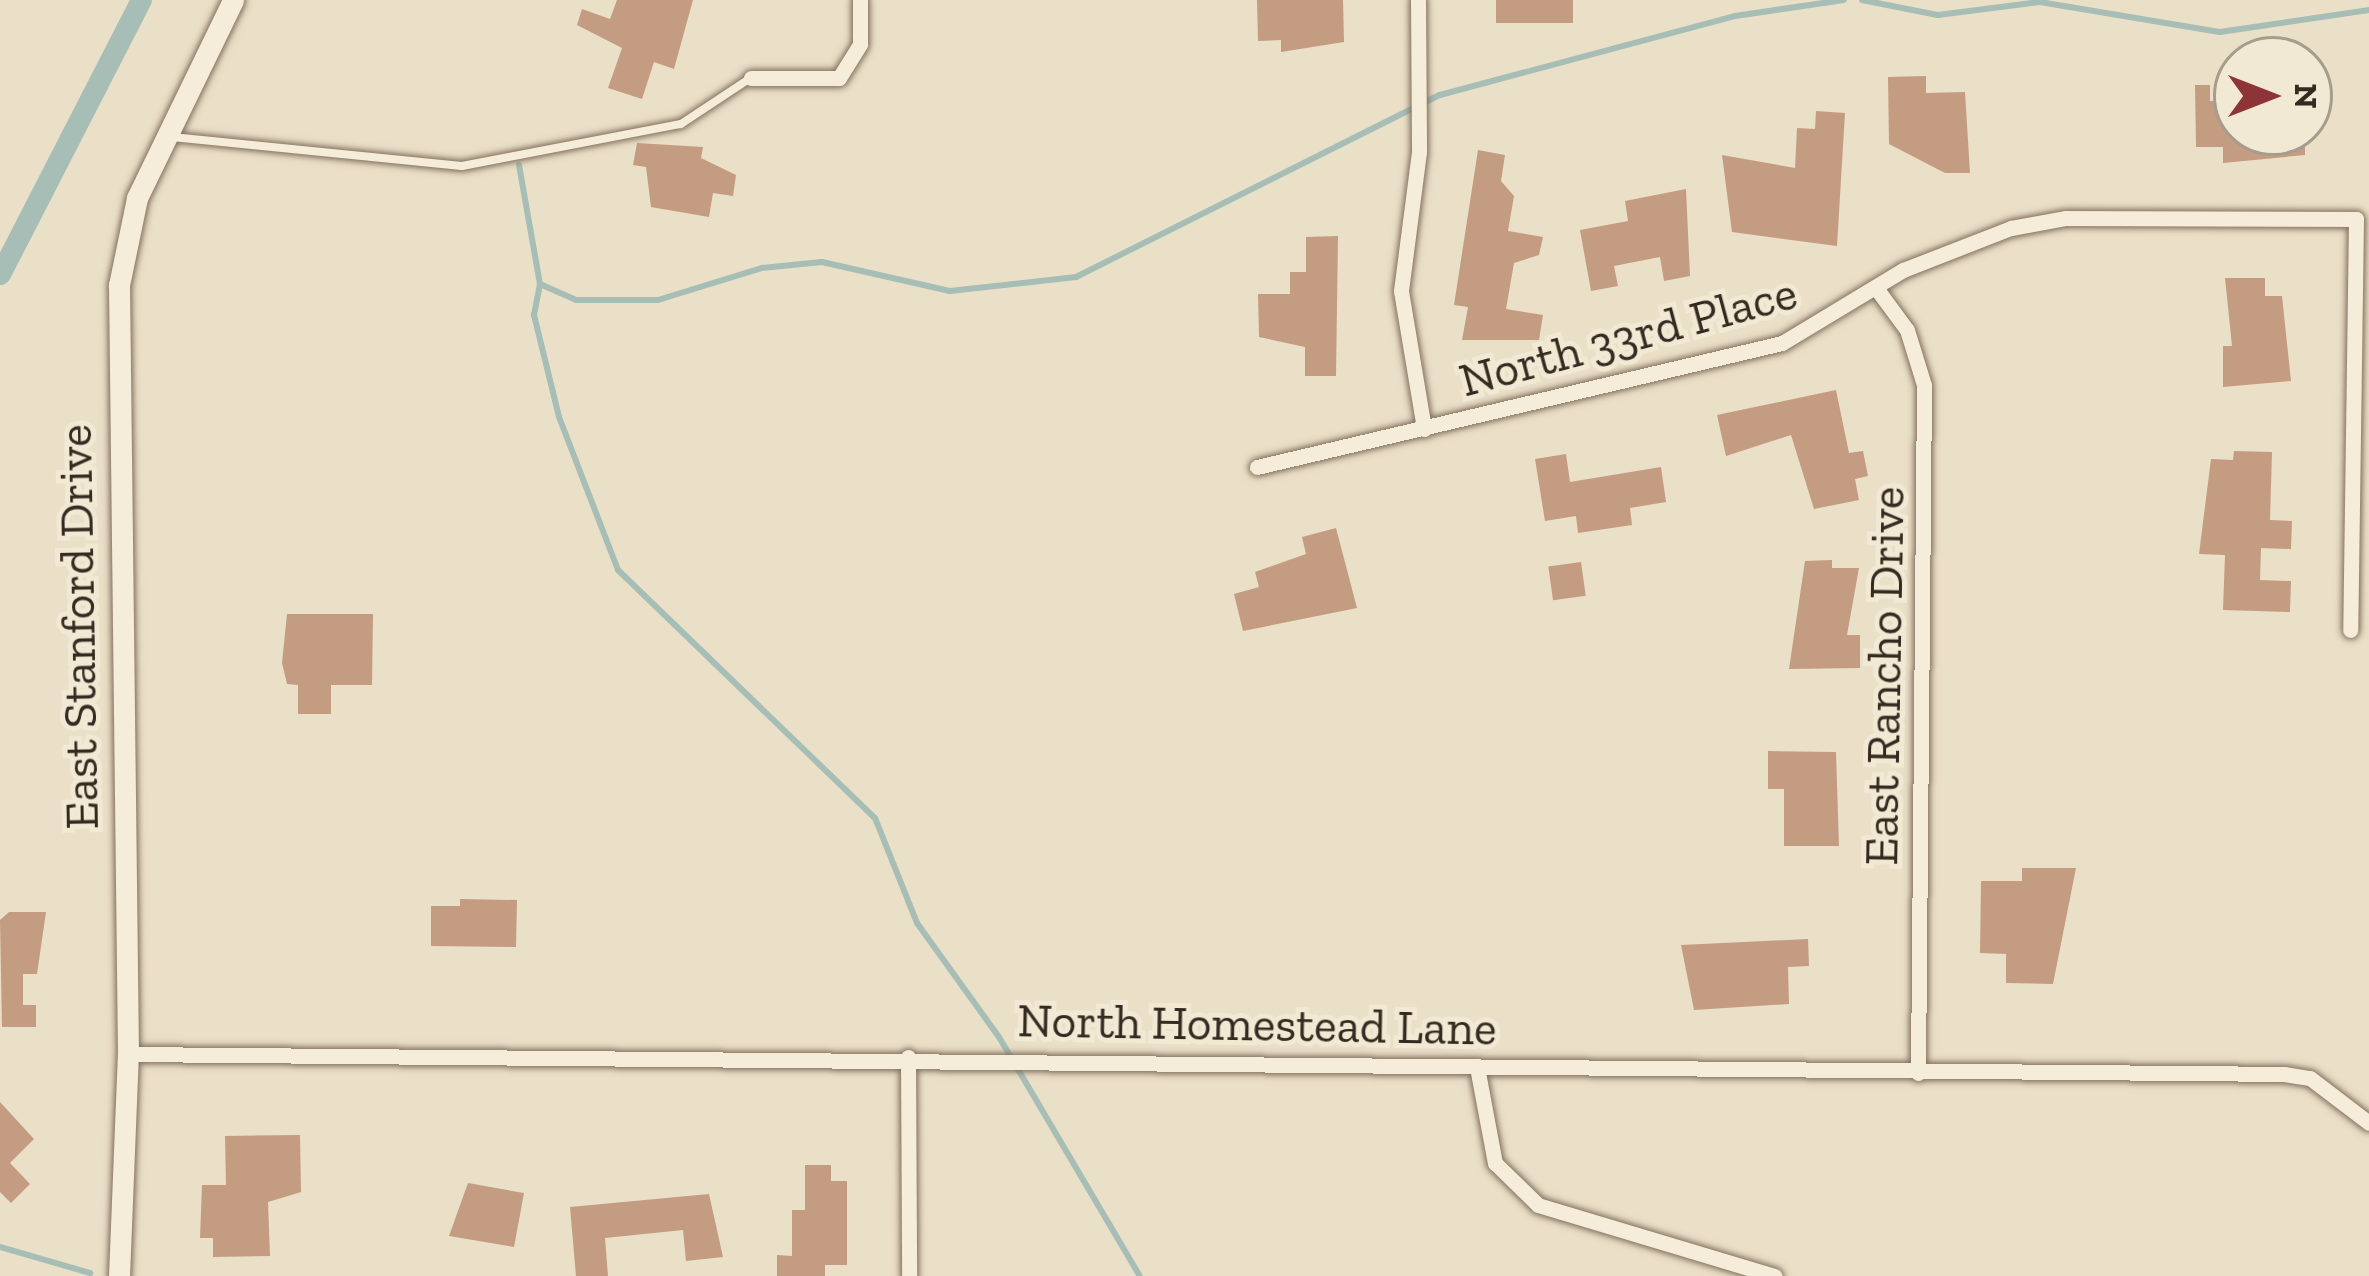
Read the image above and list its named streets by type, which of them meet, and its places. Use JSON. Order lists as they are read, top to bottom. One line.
{"streets":{"street":["North 33rd Place","East Stanford Drive","East Rancho Drive","North Homestead Lane"]},"crossings":[["North 33rd Place","East Rancho Drive"],["East Stanford Drive","North Homestead Lane"],["East Rancho Drive","North Homestead Lane"]],"north":"right"}
